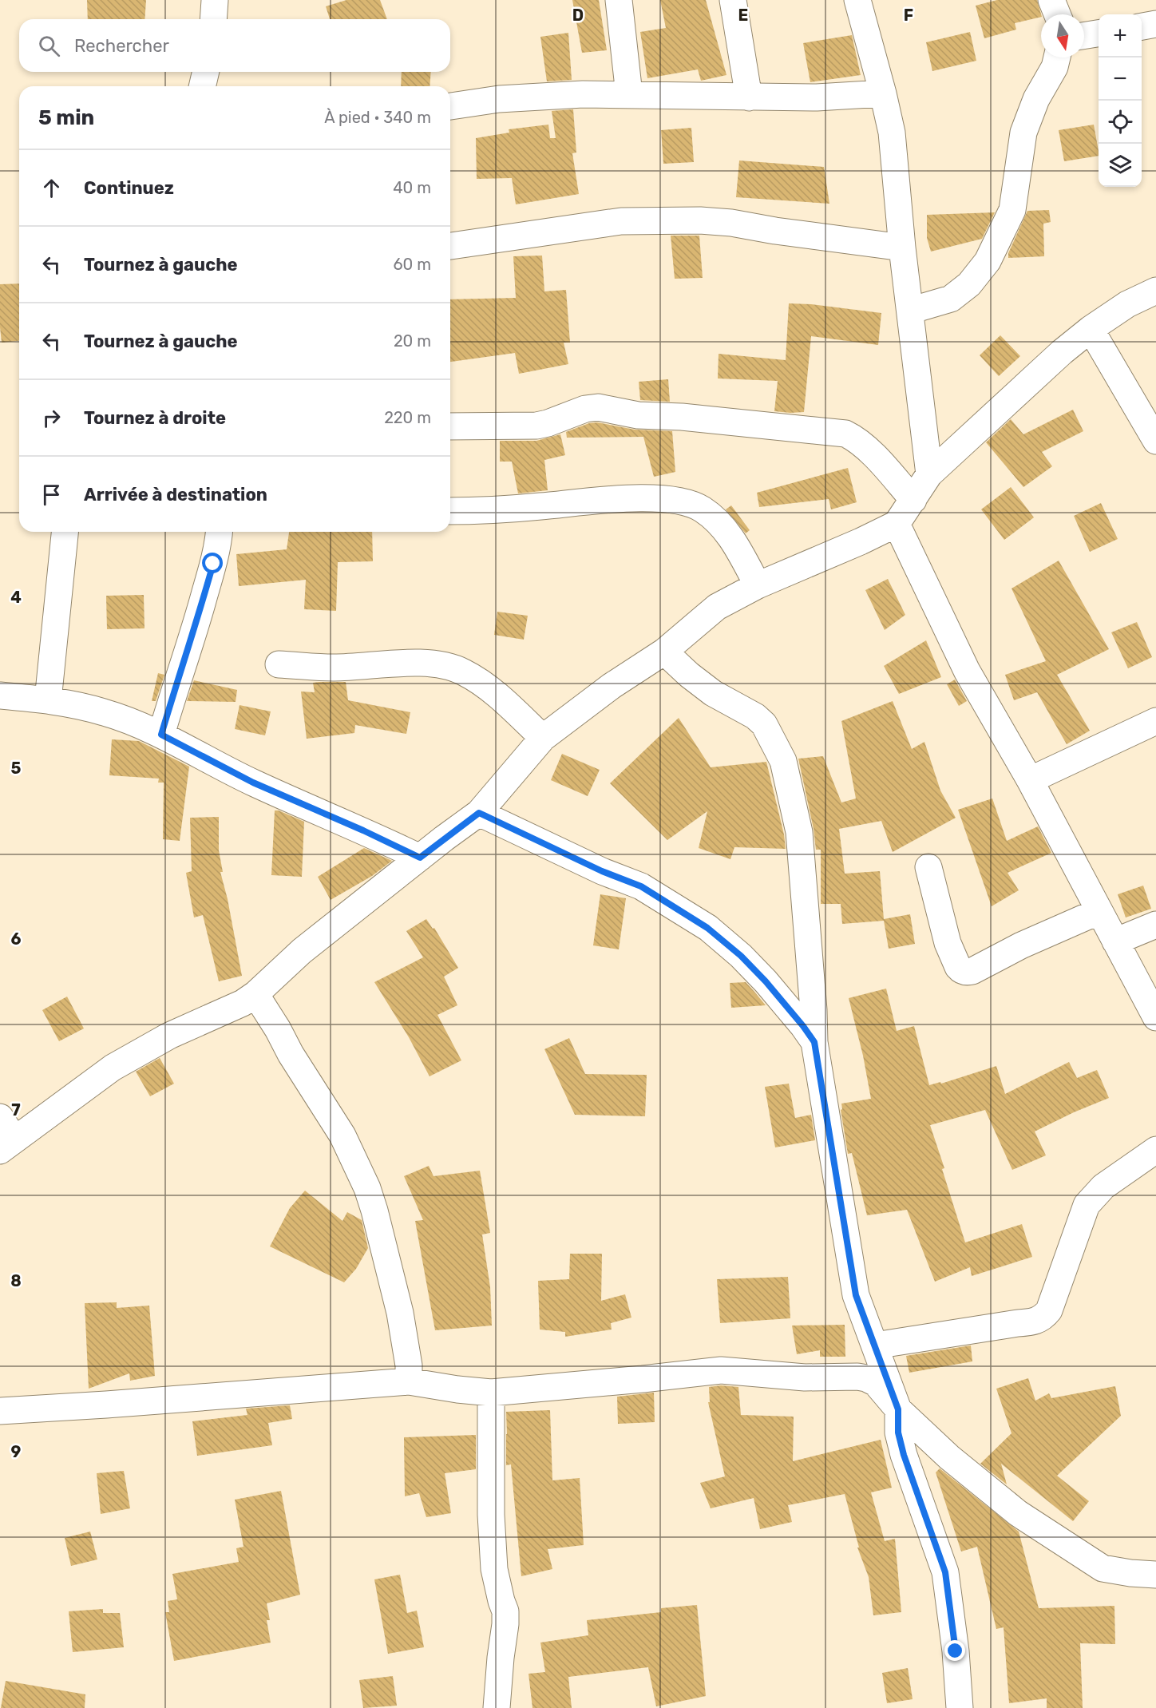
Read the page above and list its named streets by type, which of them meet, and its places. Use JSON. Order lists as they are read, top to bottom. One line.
{"north":"bottom","page":{"map_buttons":["+","−"],"search":"Rechercher","heading":["5 min","À pied · 340 m"],"list":[["Continuez","40 m"],["Tournez à gauche","60 m"],["Tournez à gauche","20 m"],["Tournez à droite","220 m"],"Arrivée à destination"]},"grid":{"columns":["D","E","F"],"rows":["4","5","6","7","8","9"]}}
